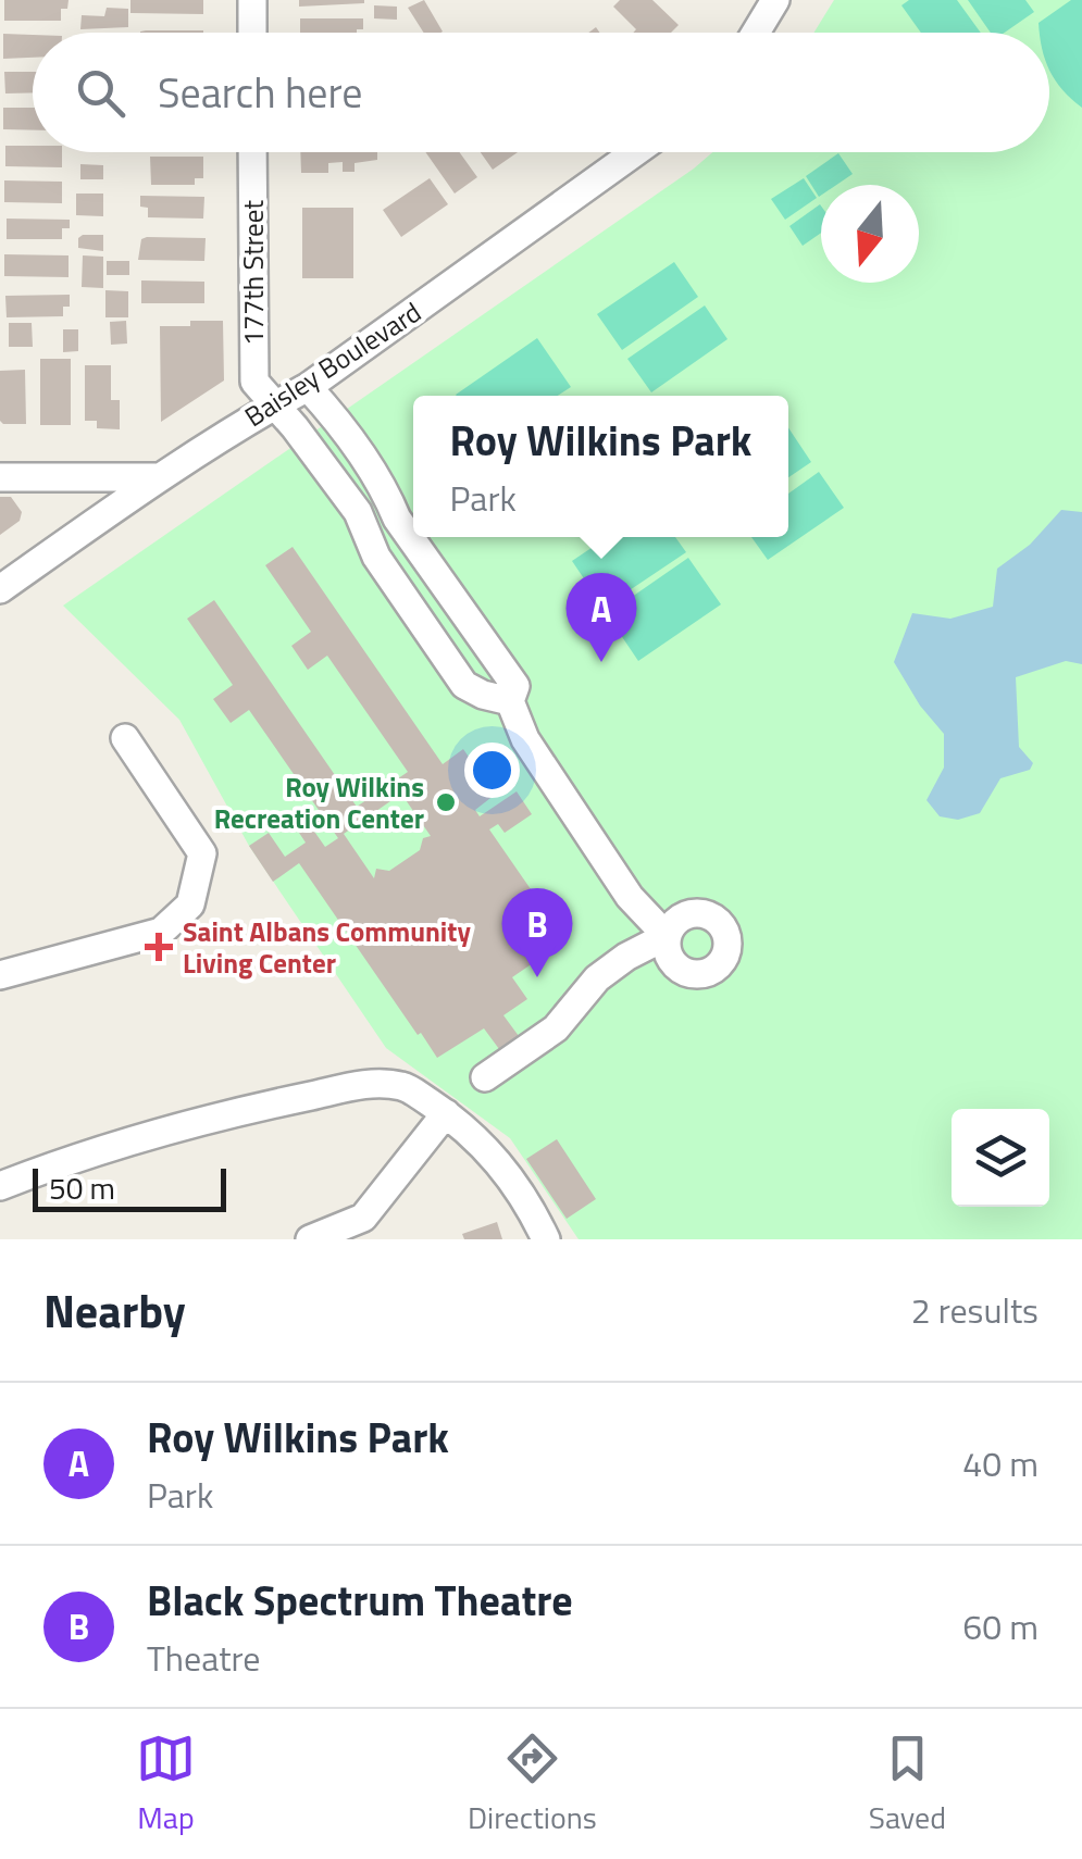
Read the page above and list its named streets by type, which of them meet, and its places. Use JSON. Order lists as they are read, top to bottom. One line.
{"streets":{"street":["177th Street","Baisley Boulevard"]},"crossings":[["177th Street","Baisley Boulevard"]],"places":{"other":["Roy Wilkins Recreation Center"],"health":["Saint Albans Community Living Center"]},"scale_bar":"50 m","north":"bottom","page":{"search":"Search here","popup":["Roy Wilkins Park","Park"],"pins":["A","B"],"scale":"50 m","heading":["Nearby","2 results"],"list":[{"mark":"A","name":"Roy Wilkins Park","note":"Park","value":"40 m"},{"mark":"B","name":"Black Spectrum Theatre","note":"Theatre","value":"60 m"}],"nav":["Map","Directions","Saved"]}}
